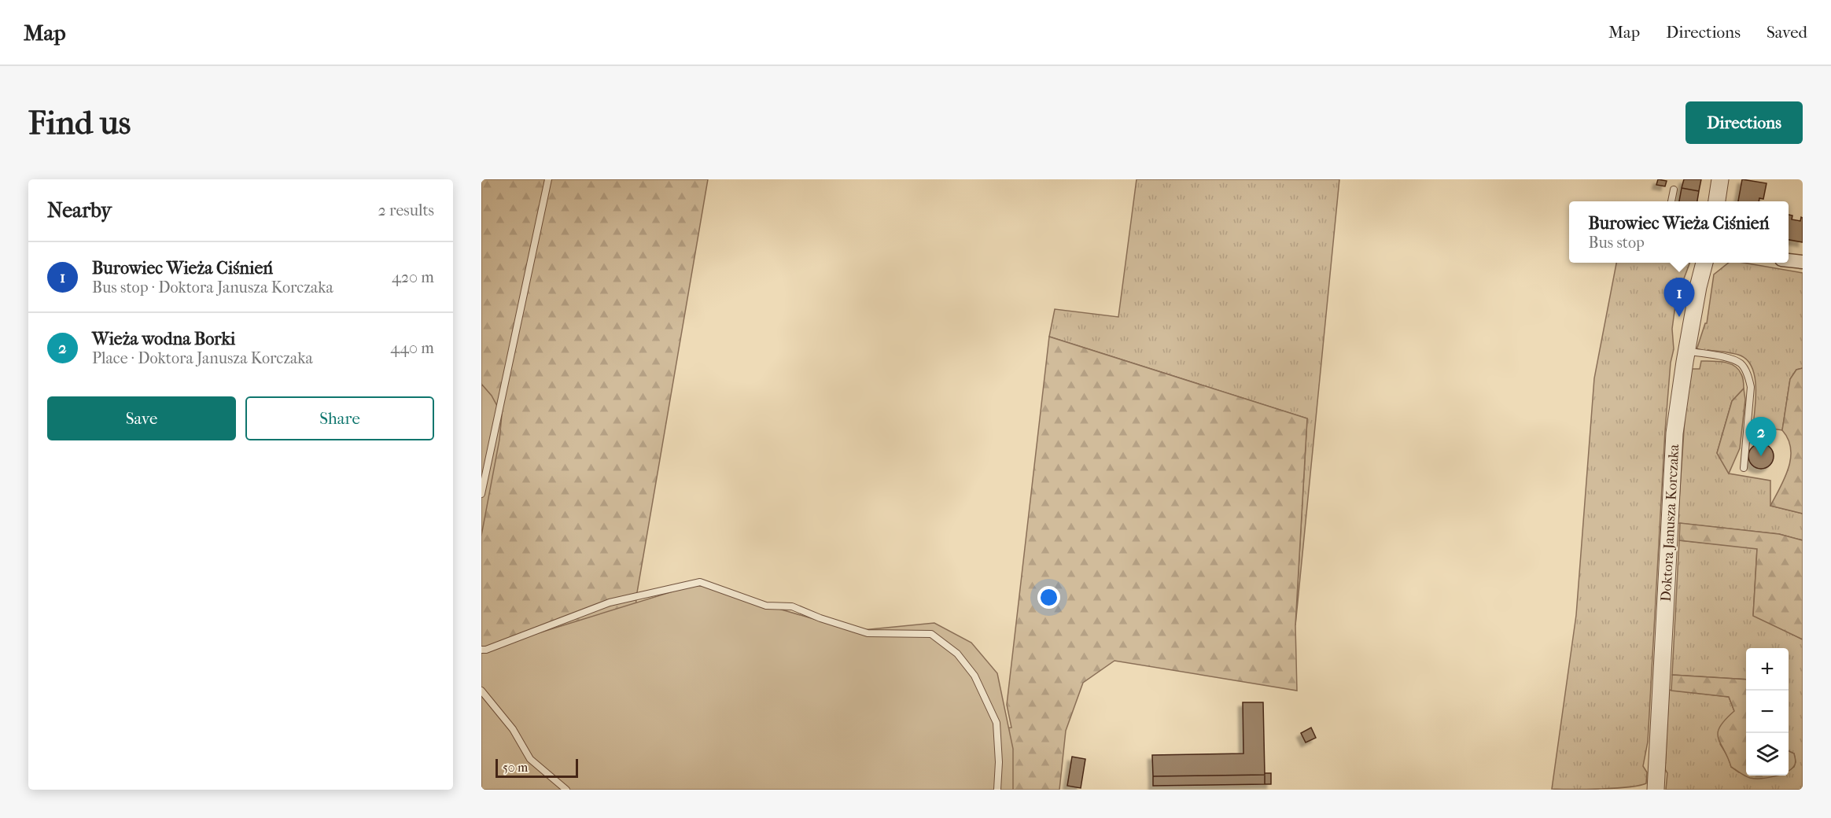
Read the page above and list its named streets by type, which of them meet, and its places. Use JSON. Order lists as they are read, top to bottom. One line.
{"streets":{"street":["Doktora Janusza Korczaka"]},"scale_bar":"50 m","page":{"header":"Map","nav":["Map","Directions","Saved"],"buttons":["Directions",["Save","Share"]],"title":"Find us","heading":["Nearby","2 results"],"popup":["Burowiec Wieża Ciśnień","Bus stop"],"list":[{"mark":"1","name":"Burowiec Wieża Ciśnień","note":"Bus stop · Doktora Janusza Korczaka","value":"420 m"},{"mark":"2","name":"Wieża wodna Borki","note":"Place · Doktora Janusza Korczaka","value":"440 m"}],"pins":["1","2"],"map_buttons":["+","−"],"scale":"50 m"}}
